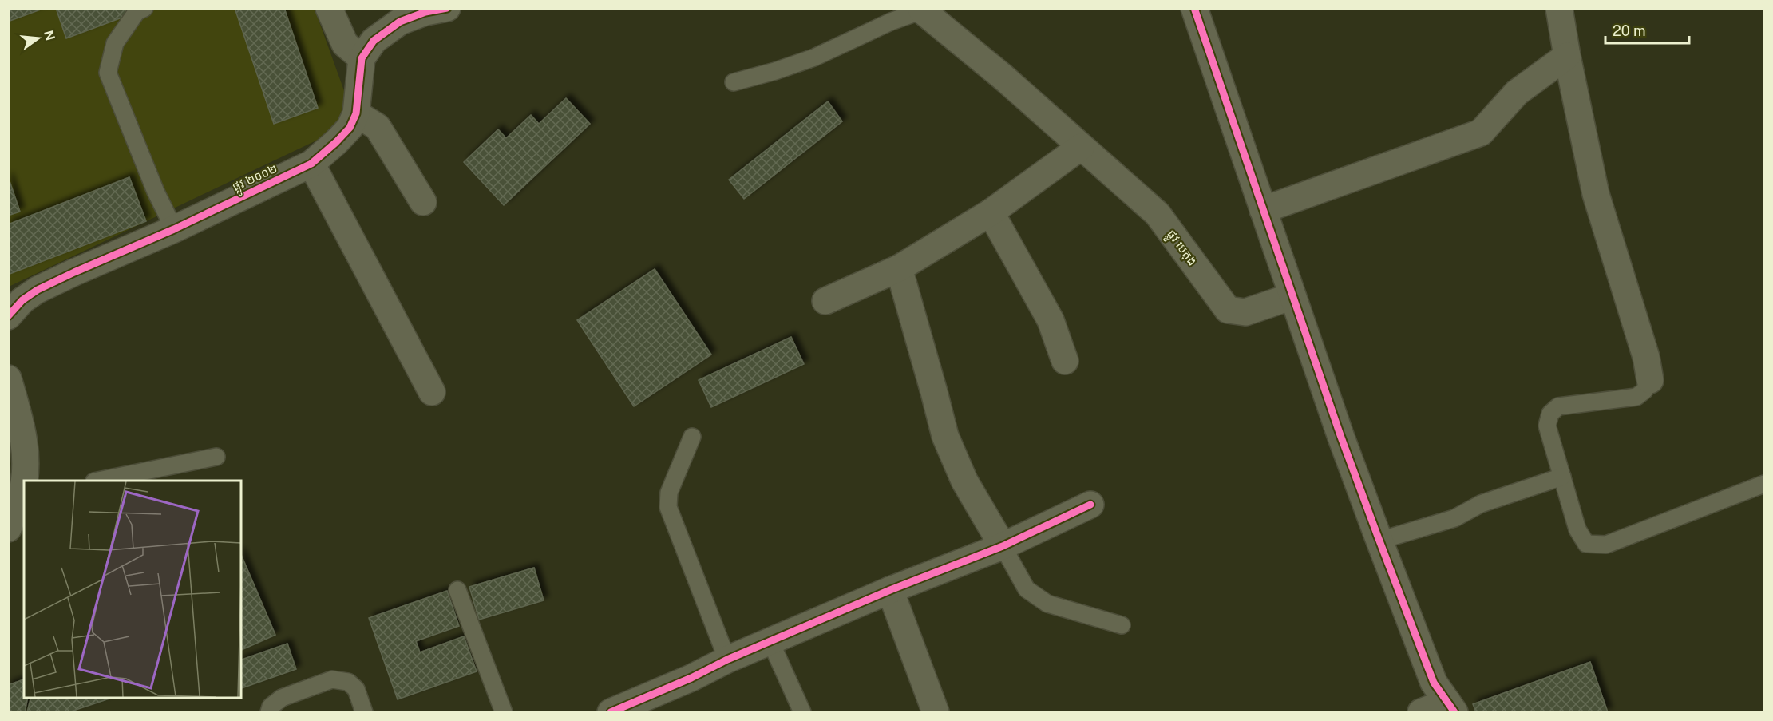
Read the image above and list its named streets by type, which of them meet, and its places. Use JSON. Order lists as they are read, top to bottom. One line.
{"streets":{"street":["ផ្លូវ ២០០២","ផ្លូវ បេតុង"]},"scale_bar":"20 m","north":"right"}
